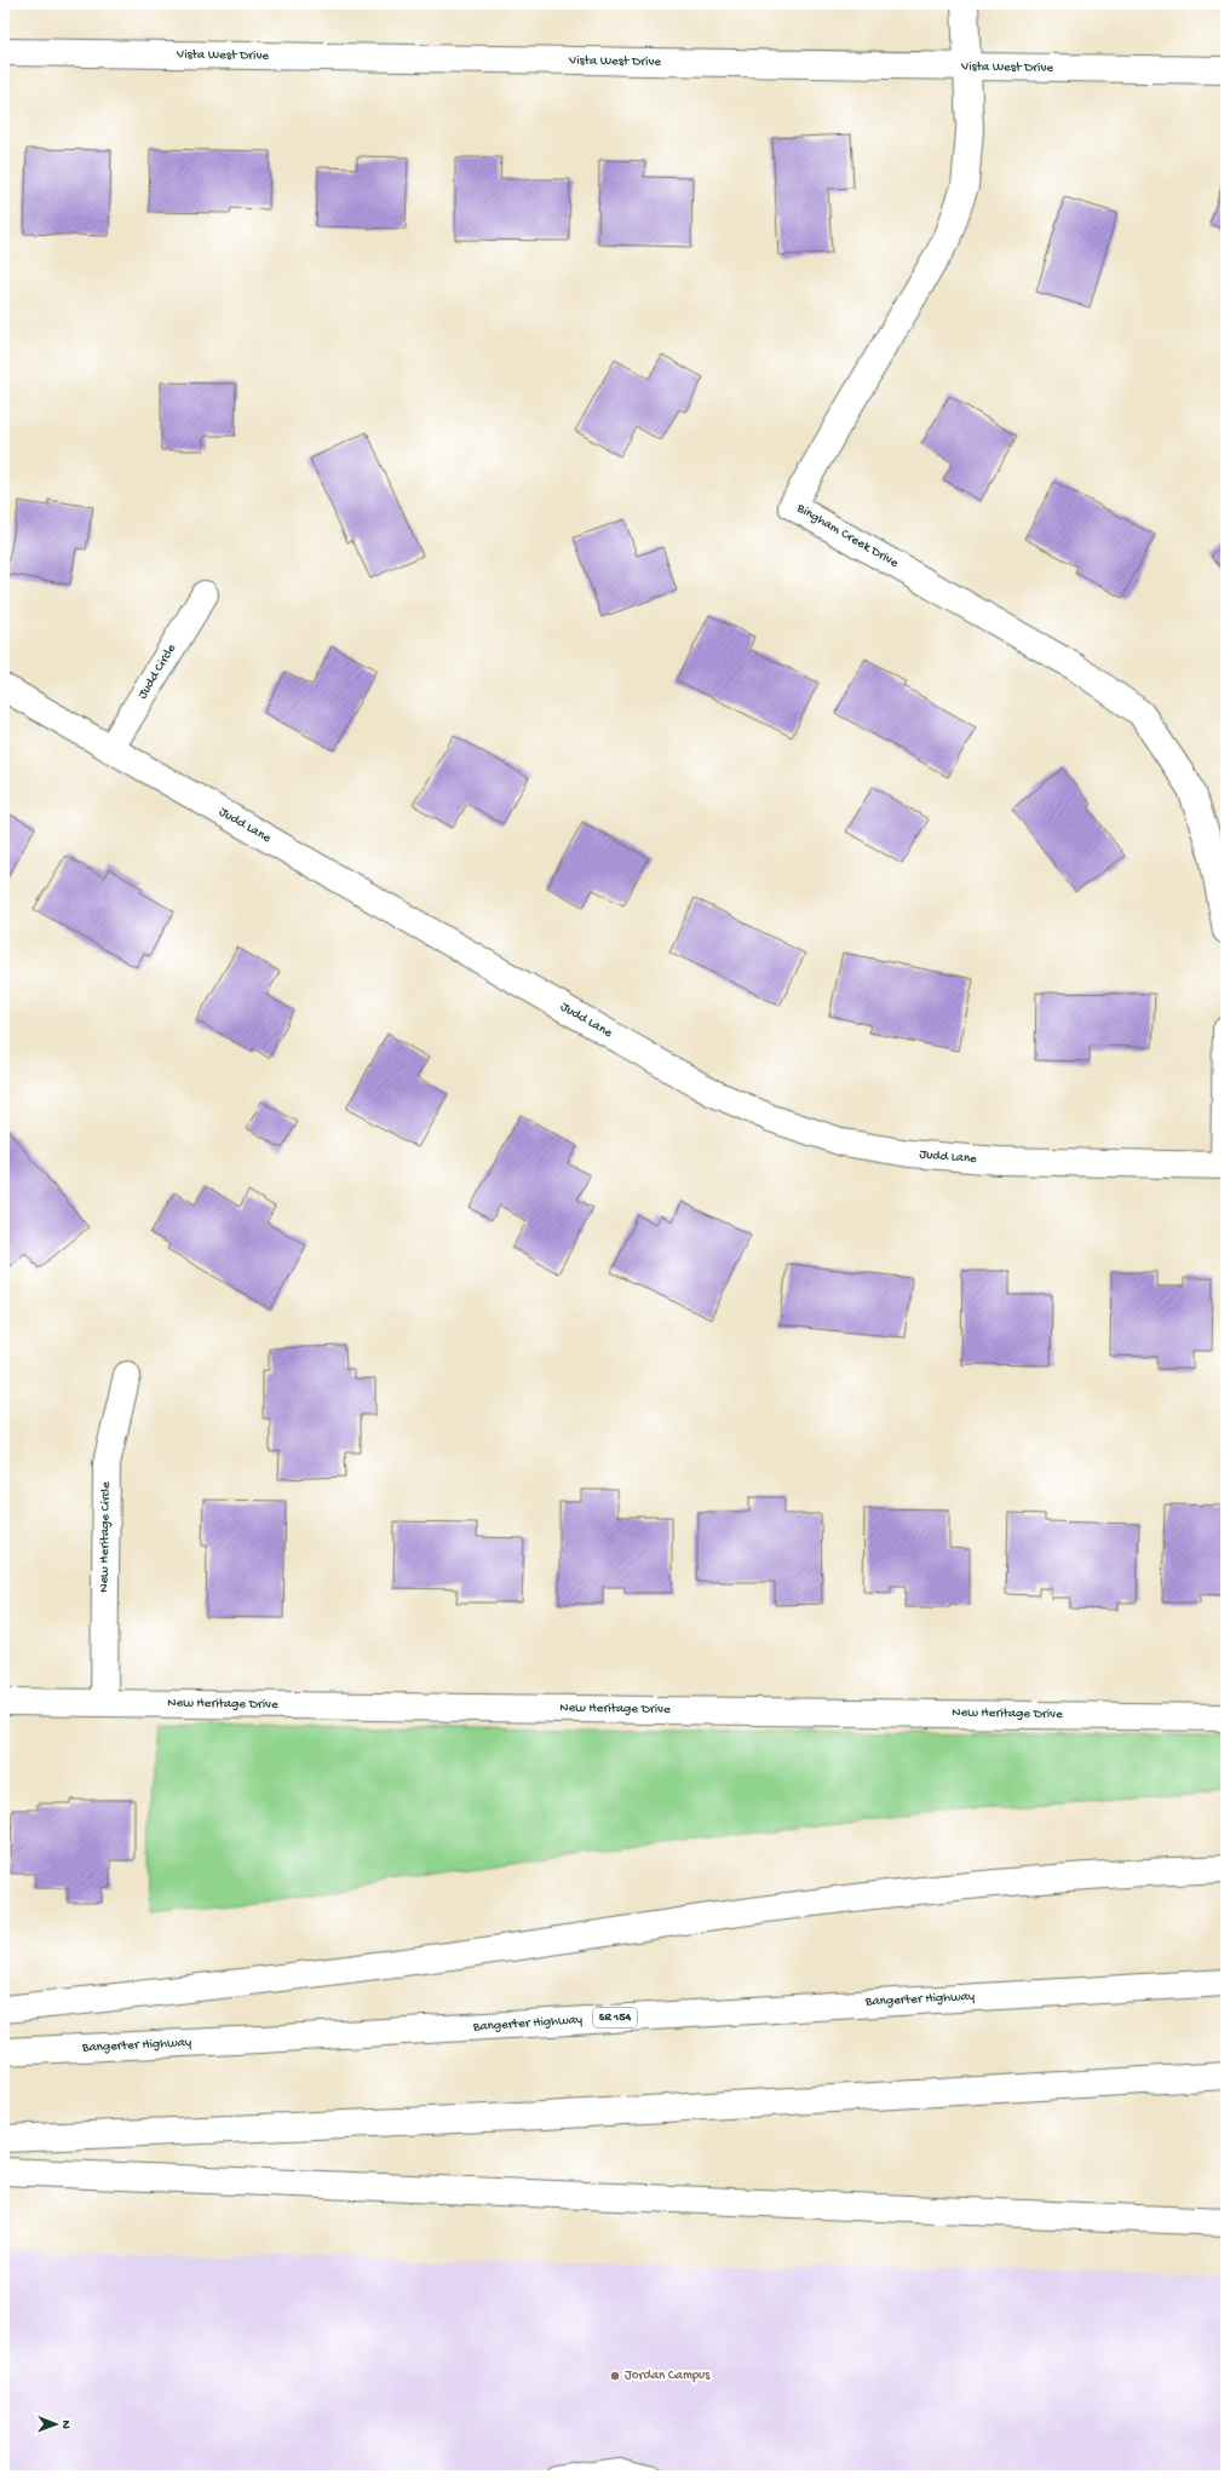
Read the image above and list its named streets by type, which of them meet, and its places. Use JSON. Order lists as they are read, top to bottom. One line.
{"streets":{"main road":["Vista West Drive","Bingham Creek Drive","Judd Circle","Judd Lane","New Heritage Circle","New Heritage Drive","Bangerter Highway","SR 154"]},"crossings":[["Vista West Drive","Bingham Creek Drive"],["Judd Circle","Judd Lane"],["New Heritage Circle","New Heritage Drive"]],"places":["Jordan Campus"],"north":"right"}
